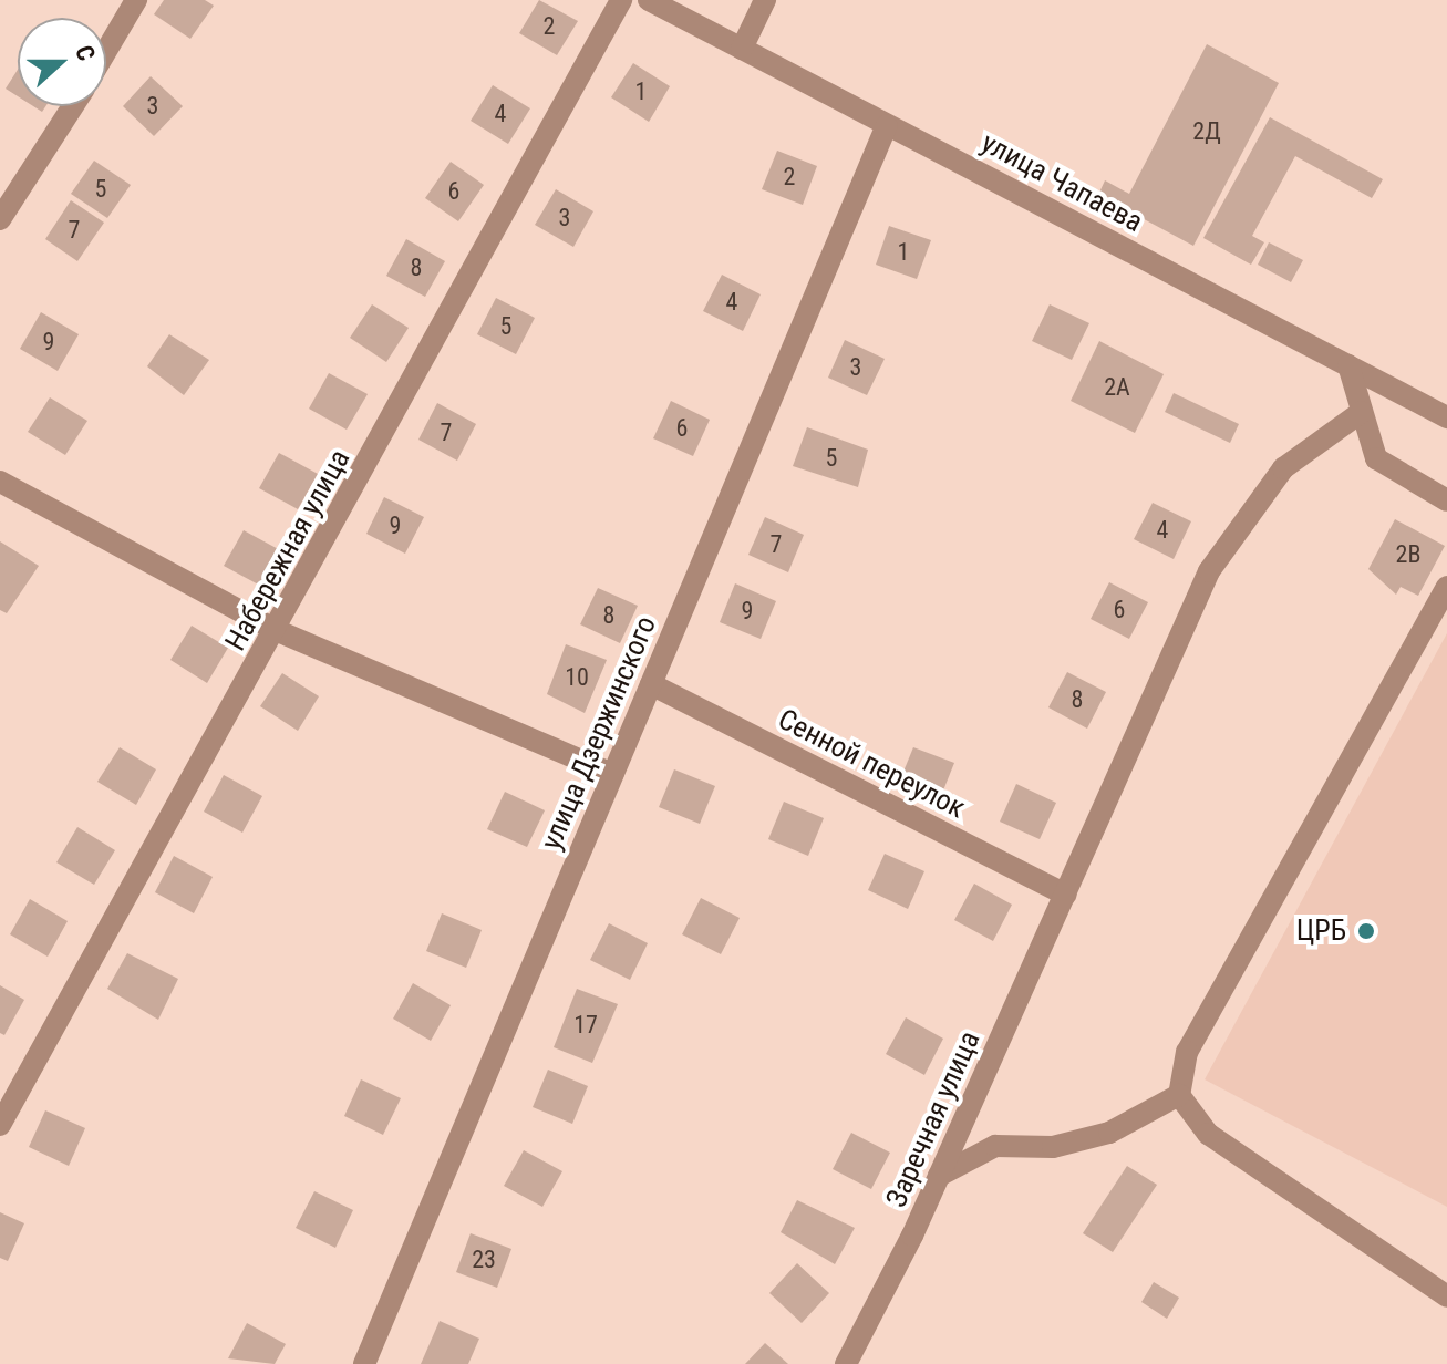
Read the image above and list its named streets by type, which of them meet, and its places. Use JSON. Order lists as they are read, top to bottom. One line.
{"streets":{"street":["улица Чапаева","Набережная улица","улица Дзержинского","Сенной переулок","Заречная улица"]},"crossings":[["улица Чапаева","улица Дзержинского"],["улица Дзержинского","Сенной переулок"],["Сенной переулок","Заречная улица"]],"places":["ЦРБ"],"house_numbers":["2","1","3","4","2Д","2","5","6","3","7","1","8","4","5","9","3","2А","6","7","5","9","4","7","2В","6","9","8","10","8","17","23"],"north":"right"}
